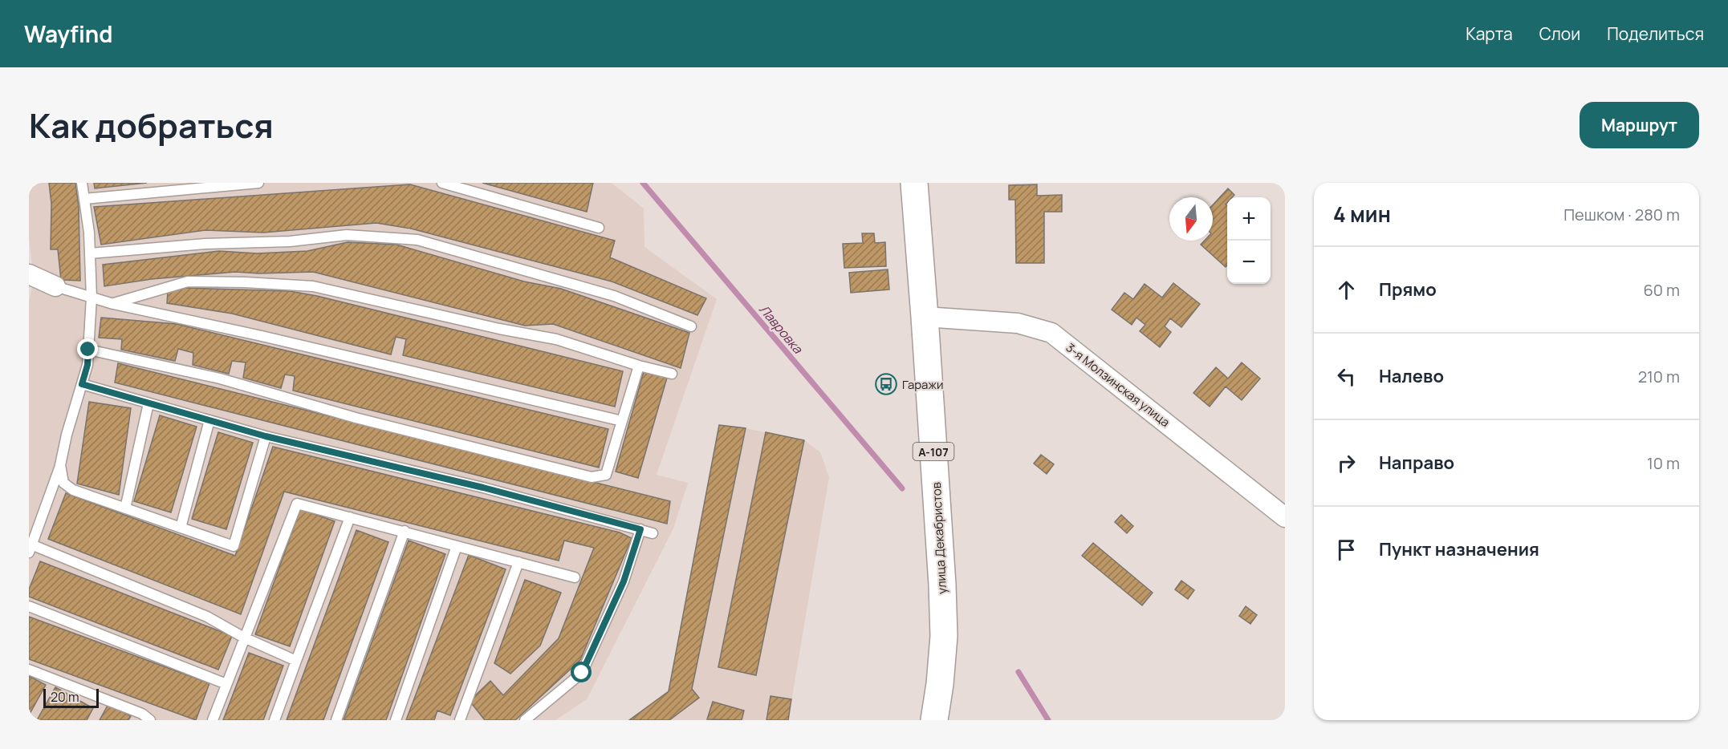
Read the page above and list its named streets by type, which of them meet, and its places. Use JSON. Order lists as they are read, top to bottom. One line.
{"streets":{"highway":["А-107","улица Декабристов"],"street":["3-я Молзинская улица"]},"crossings":[["3-я Молзинская улица","улица Декабристов"]],"water":["Лавровка"],"places":{"bus stop":["Гаражи"]},"scale_bar":"20 m","north":"bottom","page":{"header":"Wayfind","nav":["Карта","Слои","Поделиться"],"title":"Как добраться","buttons":"Маршрут","heading":["4 мин","Пешком · 280 m"],"map_buttons":["+","−"],"list":[["Прямо","60 m"],["Налево","210 m"],["Направо","10 m"],"Пункт назначения"],"scale":"20 m"}}
